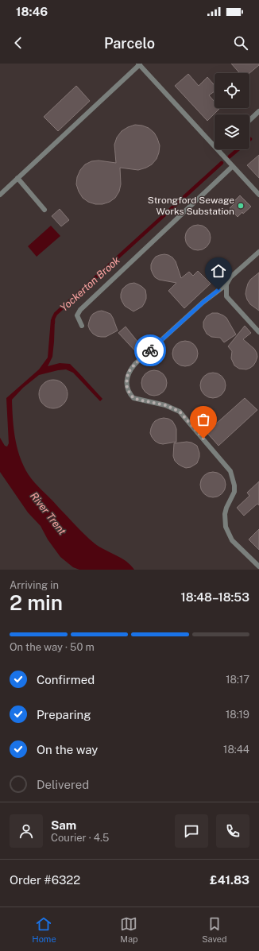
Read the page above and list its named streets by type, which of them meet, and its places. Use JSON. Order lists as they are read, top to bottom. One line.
{"water":["Yockerton Brook","River Trent"],"places":["Strongford Sewage Works Substation"],"page":{"status":"18:46","header":"Parcelo","heading":["2 min","Arriving in","18:48–18:53"],"panel":["Sam","Courier · 4.5","Order #6322","£41.83"],"bar":"On the way · 50 m","list":[["Confirmed","18:17"],["Preparing","18:19"],["On the way","18:44"],"Delivered"],"tabs":["Home","Map","Saved"]}}
